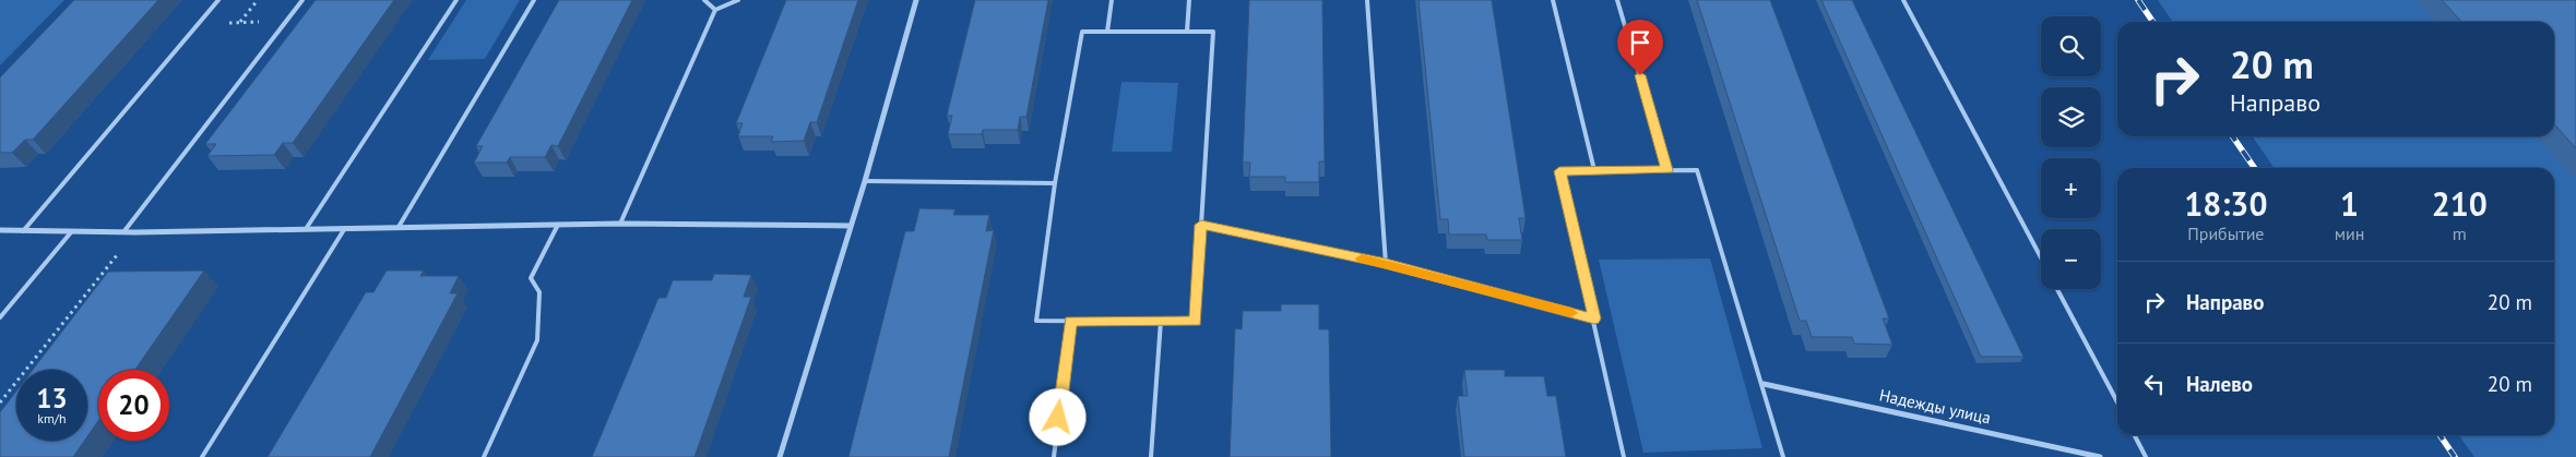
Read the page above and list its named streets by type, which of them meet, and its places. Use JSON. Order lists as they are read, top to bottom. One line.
{"streets":{"street":["Надежды улица"]},"page":{"map_buttons":["+","−"],"turn":["20 m","Направо"],"eta":["18:30","Прибытие","1","мин","210","m"],"list":[{"name":"Направо","value":"20 m"},{"name":"Налево","value":"20 m"}],"speed":"13 km/h","limit":"20"}}
